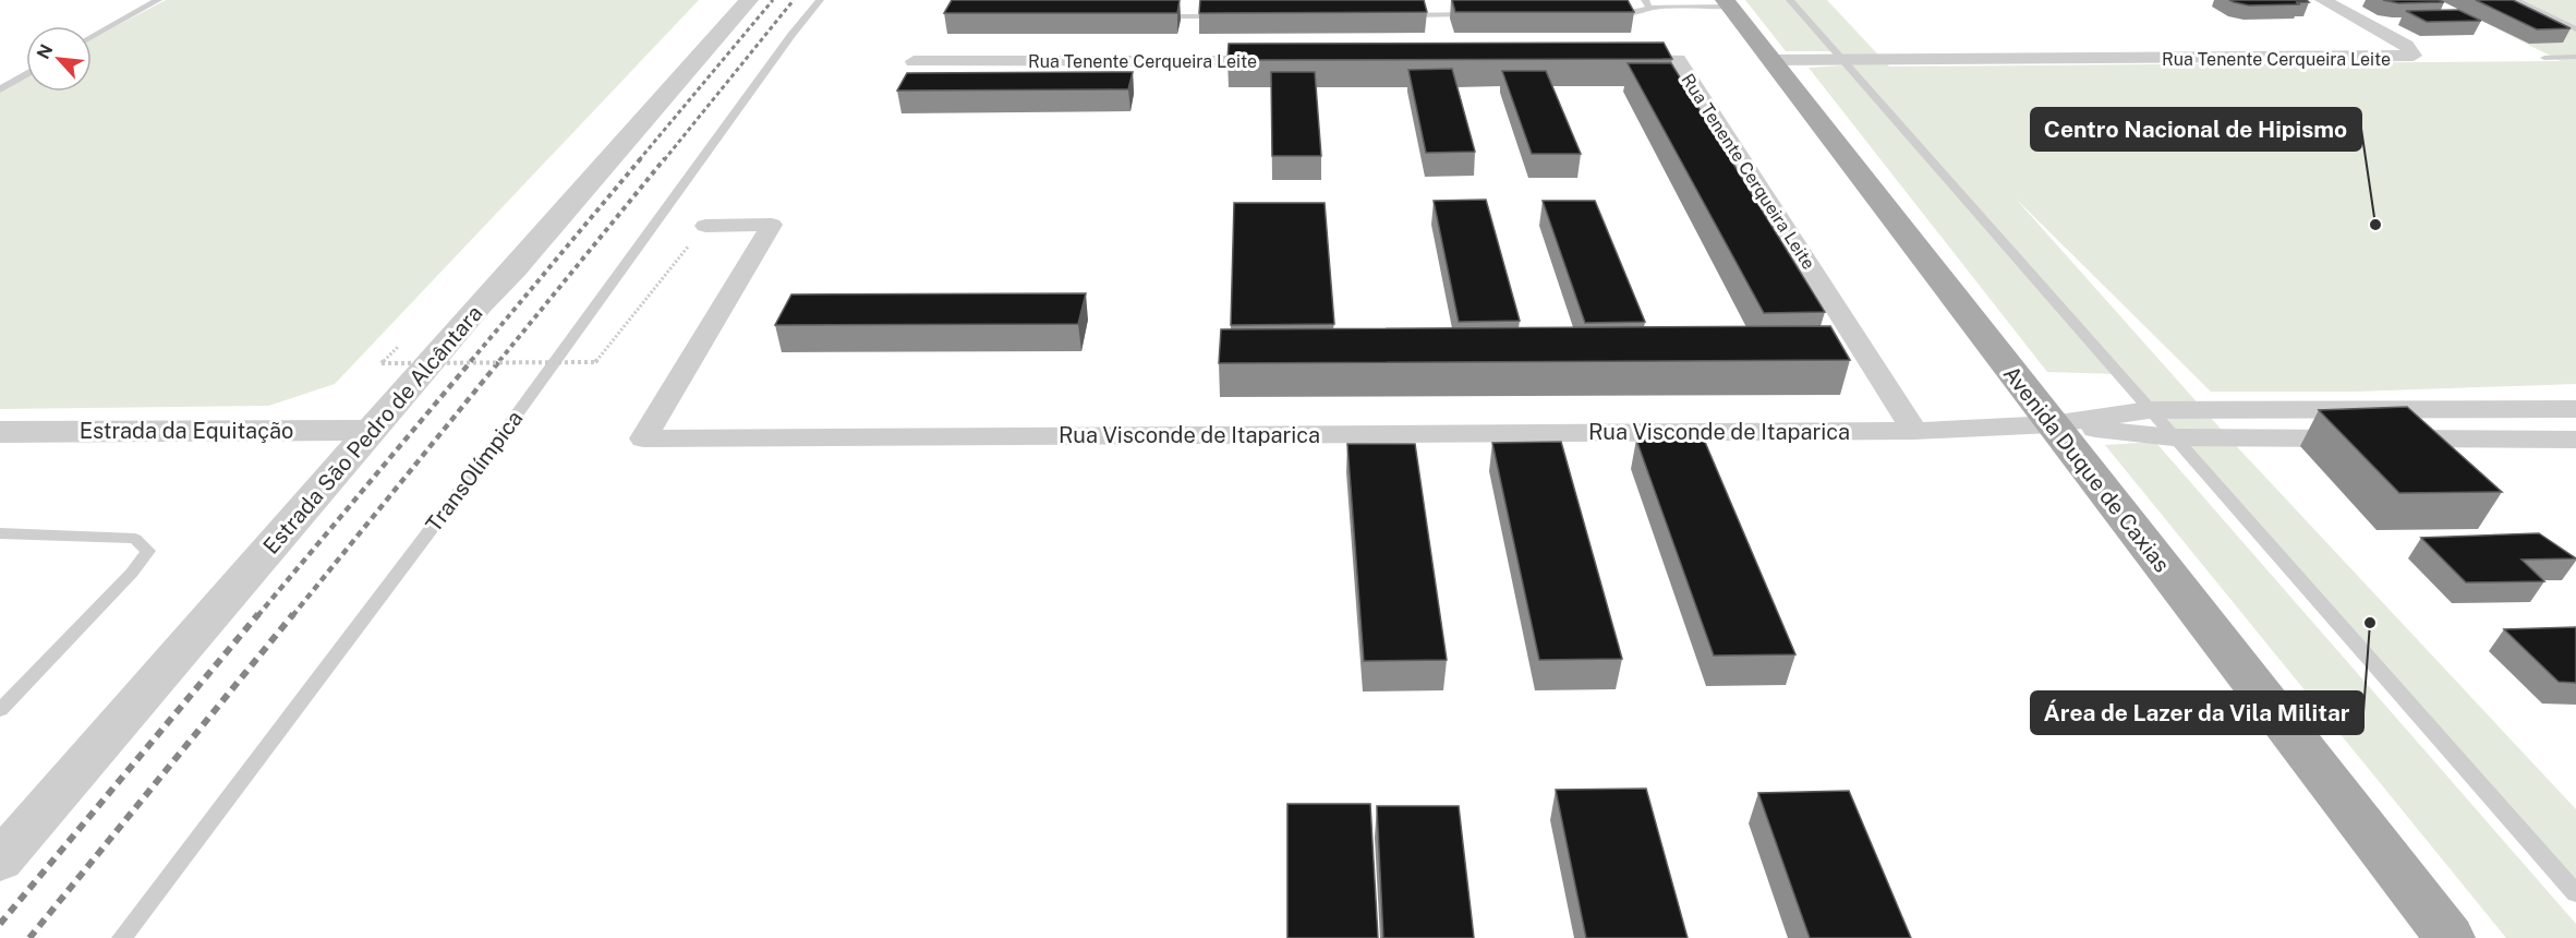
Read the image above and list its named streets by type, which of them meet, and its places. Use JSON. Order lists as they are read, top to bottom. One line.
{"streets":{"main road":["Avenida Duque de Caxias"],"street":["Rua Tenente Cerqueira Leite","Estrada São Pedro de Alcântara","Estrada da Equitação","Rua Visconde de Itaparica"],"lane":["TransOlímpica"]},"crossings":[["Rua Tenente Cerqueira Leite","Rua Visconde de Itaparica"],["Rua Tenente Cerqueira Leite","Avenida Duque de Caxias"],["Estrada São Pedro de Alcântara","Estrada da Equitação"],["Rua Visconde de Itaparica","Avenida Duque de Caxias"]],"places":["Centro Nacional de Hipismo","Área de Lazer da Vila Militar"],"north":"top left"}
